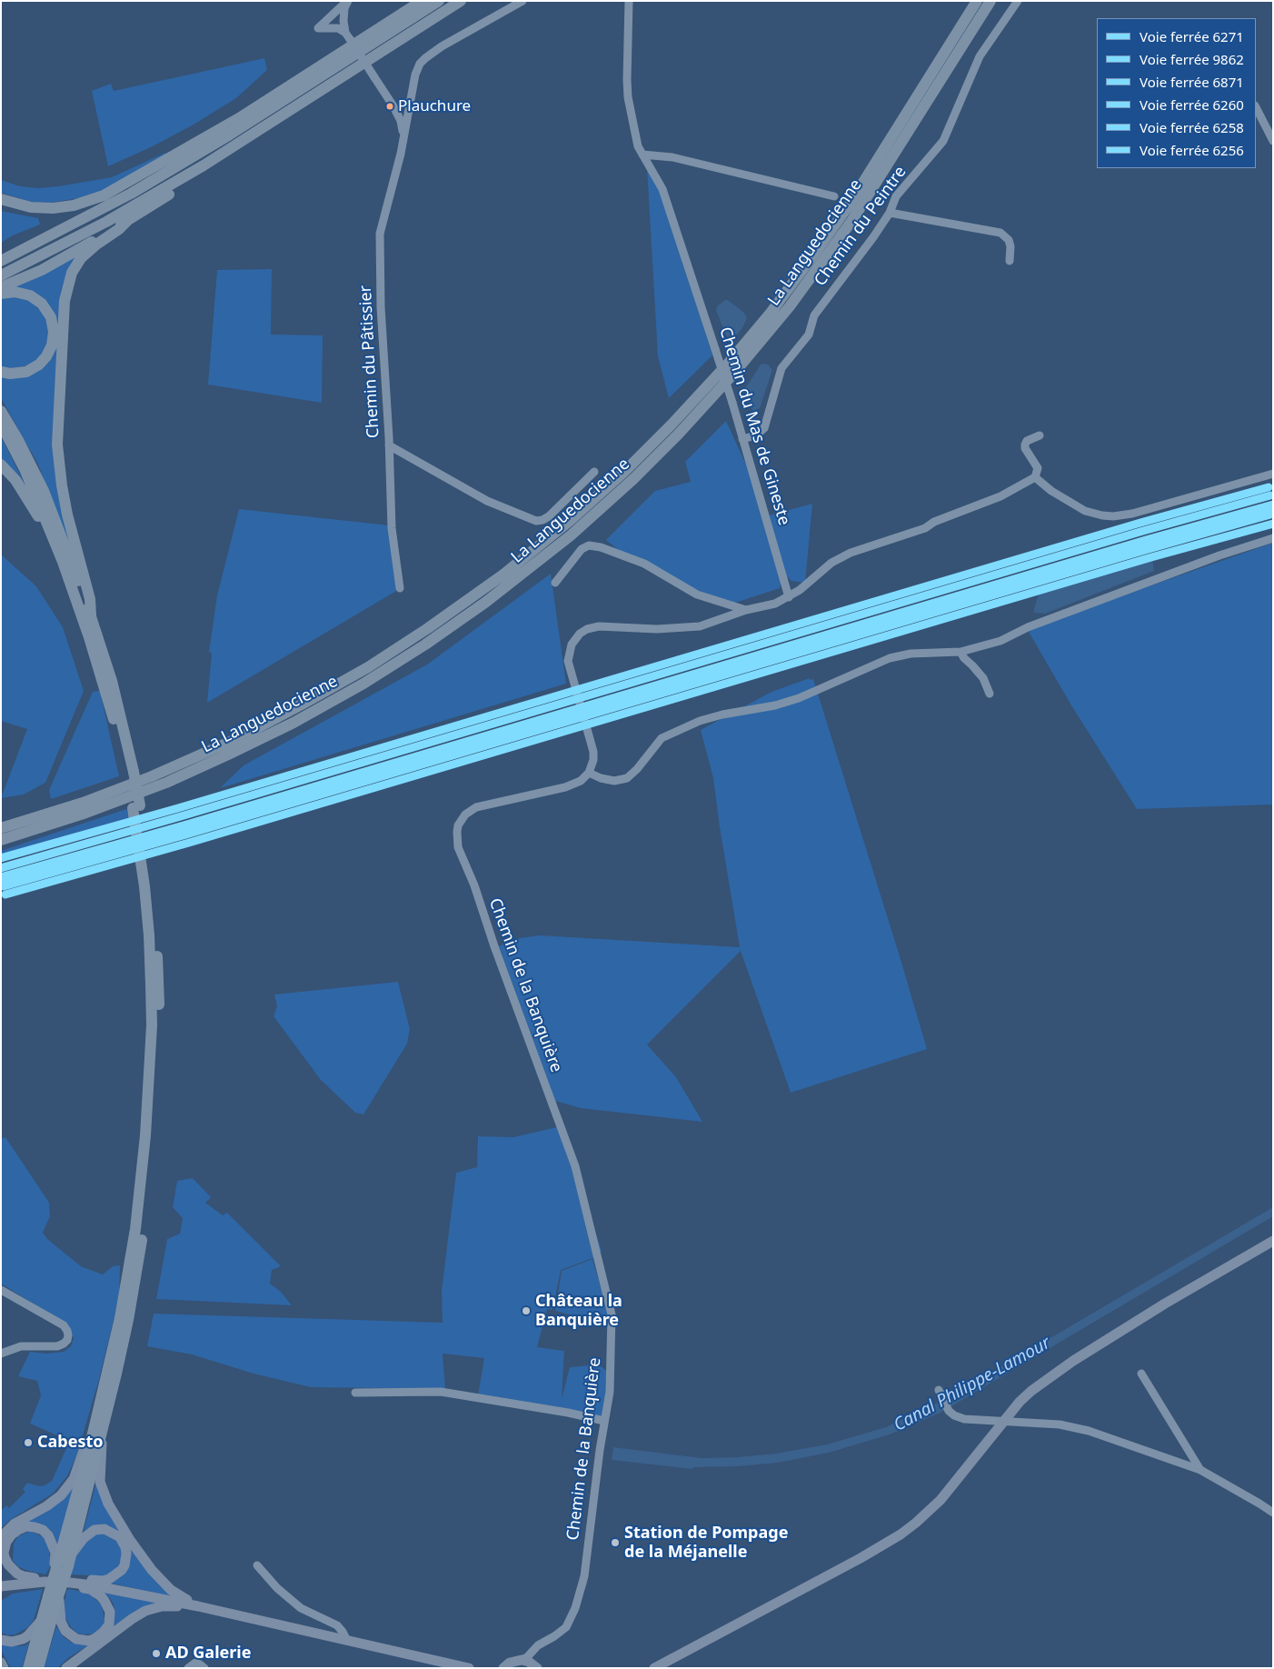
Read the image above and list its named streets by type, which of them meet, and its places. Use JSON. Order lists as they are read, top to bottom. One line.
{"streets":{"highway":["La Languedocienne"],"street":["Chemin du Peintre","Chemin du Pâtissier","Chemin du Mas de Gineste","Chemin de la Banquière"]},"crossings":[["Chemin du Peintre","Chemin du Mas de Gineste"]],"water":["Canal Philippe-Lamour"],"places":["Plauchure","Château la Banquière","Cabesto","Station de Pompage de la Méjanelle","AD Galerie"],"lines":["rail line 6256","rail line 6260","rail line 9862","rail line 6271","rail line 6871","rail line 6258"],"legend":["Voie ferrée 6271","Voie ferrée 9862","Voie ferrée 6871","Voie ferrée 6260","Voie ferrée 6258","Voie ferrée 6256"]}
